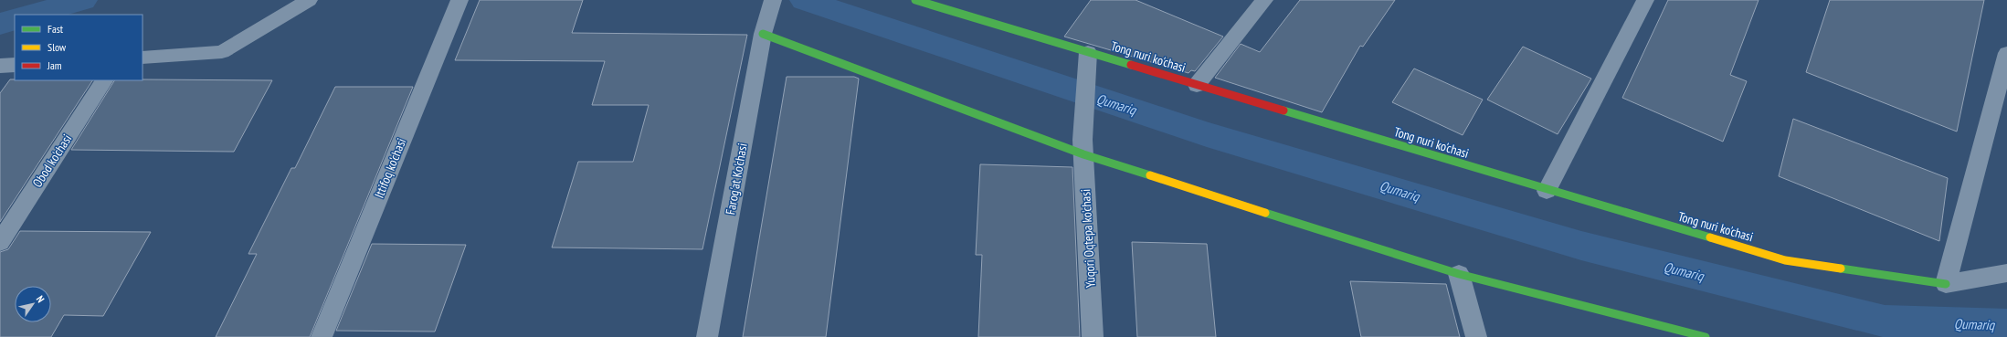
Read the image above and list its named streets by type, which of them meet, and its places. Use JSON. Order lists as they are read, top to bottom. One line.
{"streets":{"street":["Tong nuri ko'chasi","Obod ko'chasi","Ittifoq ko'chasi","Farog'at Ko'chasi","Yuqori Oqtepa ko'chasi"]},"crossings":[["Tong nuri ko'chasi","Yuqori Oqtepa ko'chasi"]],"water":["Qumariq"],"legend":["Fast","Slow","Jam"],"north":"top right"}
